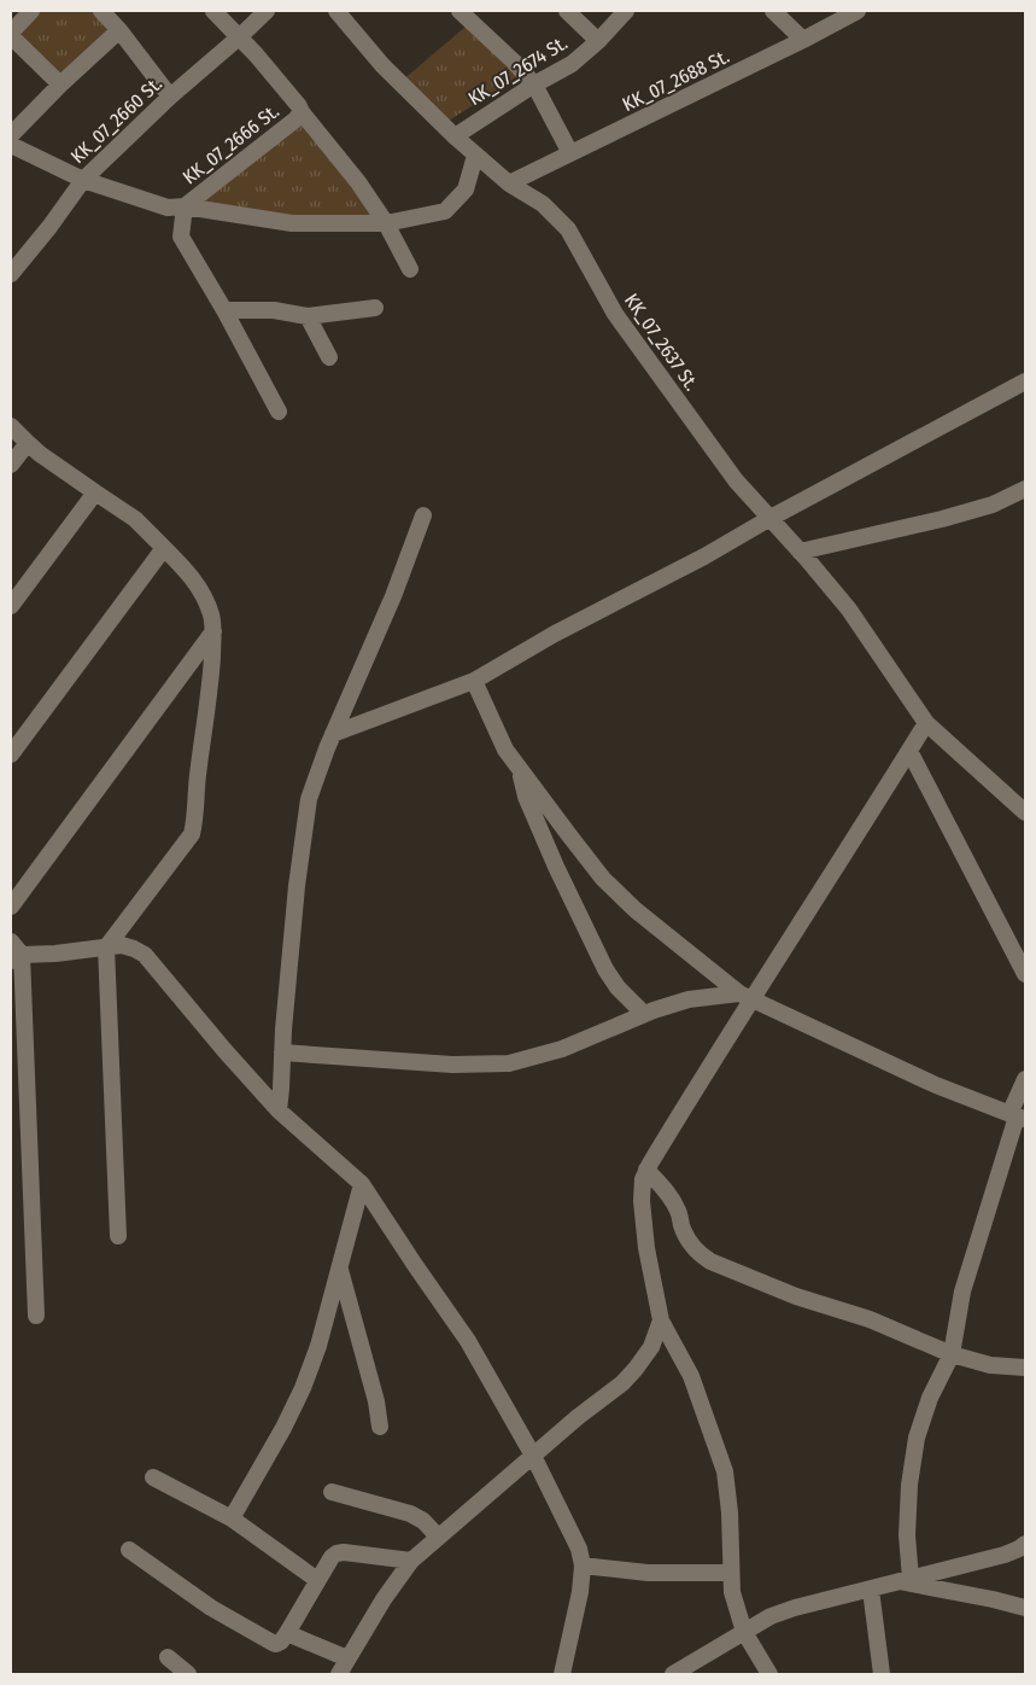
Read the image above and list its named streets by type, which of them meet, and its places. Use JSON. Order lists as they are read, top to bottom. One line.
{"streets":{"street":["KK_07_2674 St.","KK_07_2688 St.","KK_07_2660 St.","KK_07_2666 St.","KK_07_2637 St."]},"crossings":[["KK_07_2674 St.","KK_07_2637 St."],["KK_07_2688 St.","KK_07_2637 St."]]}
